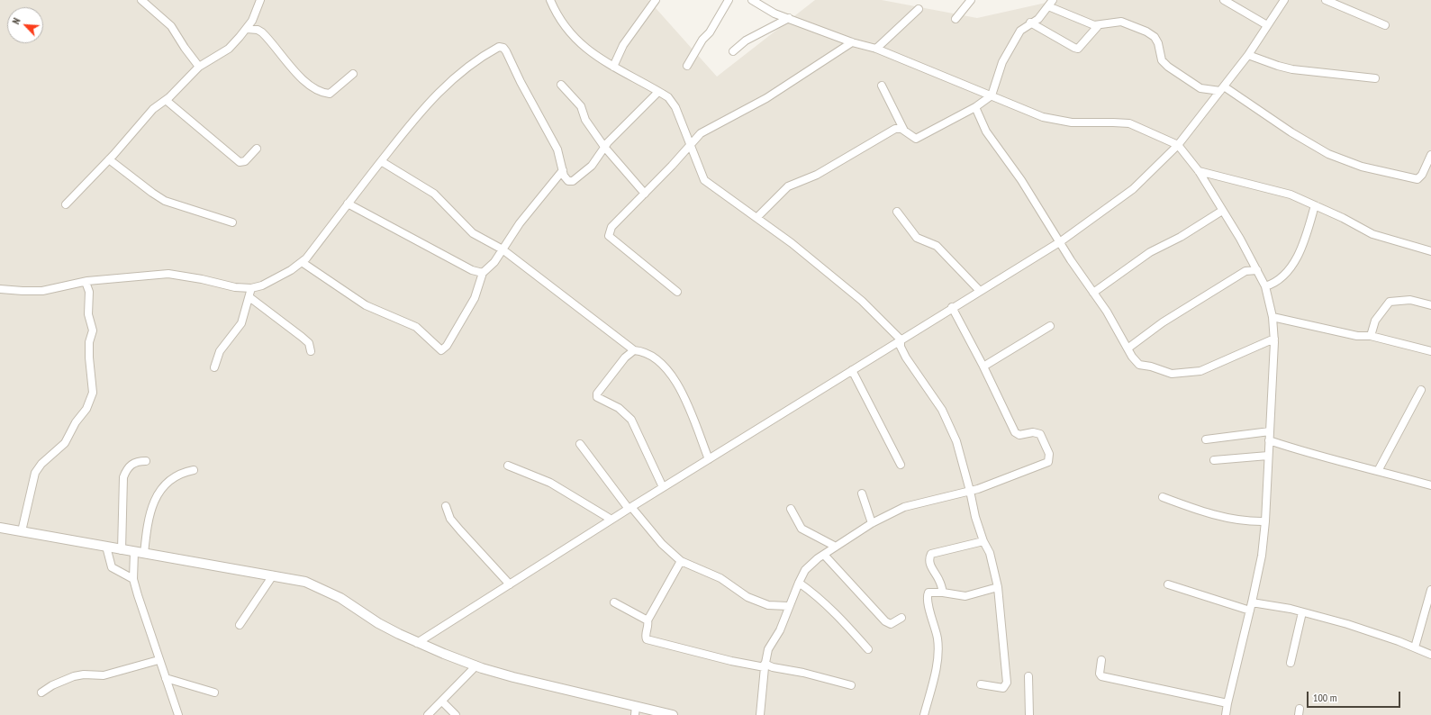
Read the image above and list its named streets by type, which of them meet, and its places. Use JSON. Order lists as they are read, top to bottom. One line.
{"scale_bar":"100 m","north":"top left"}
